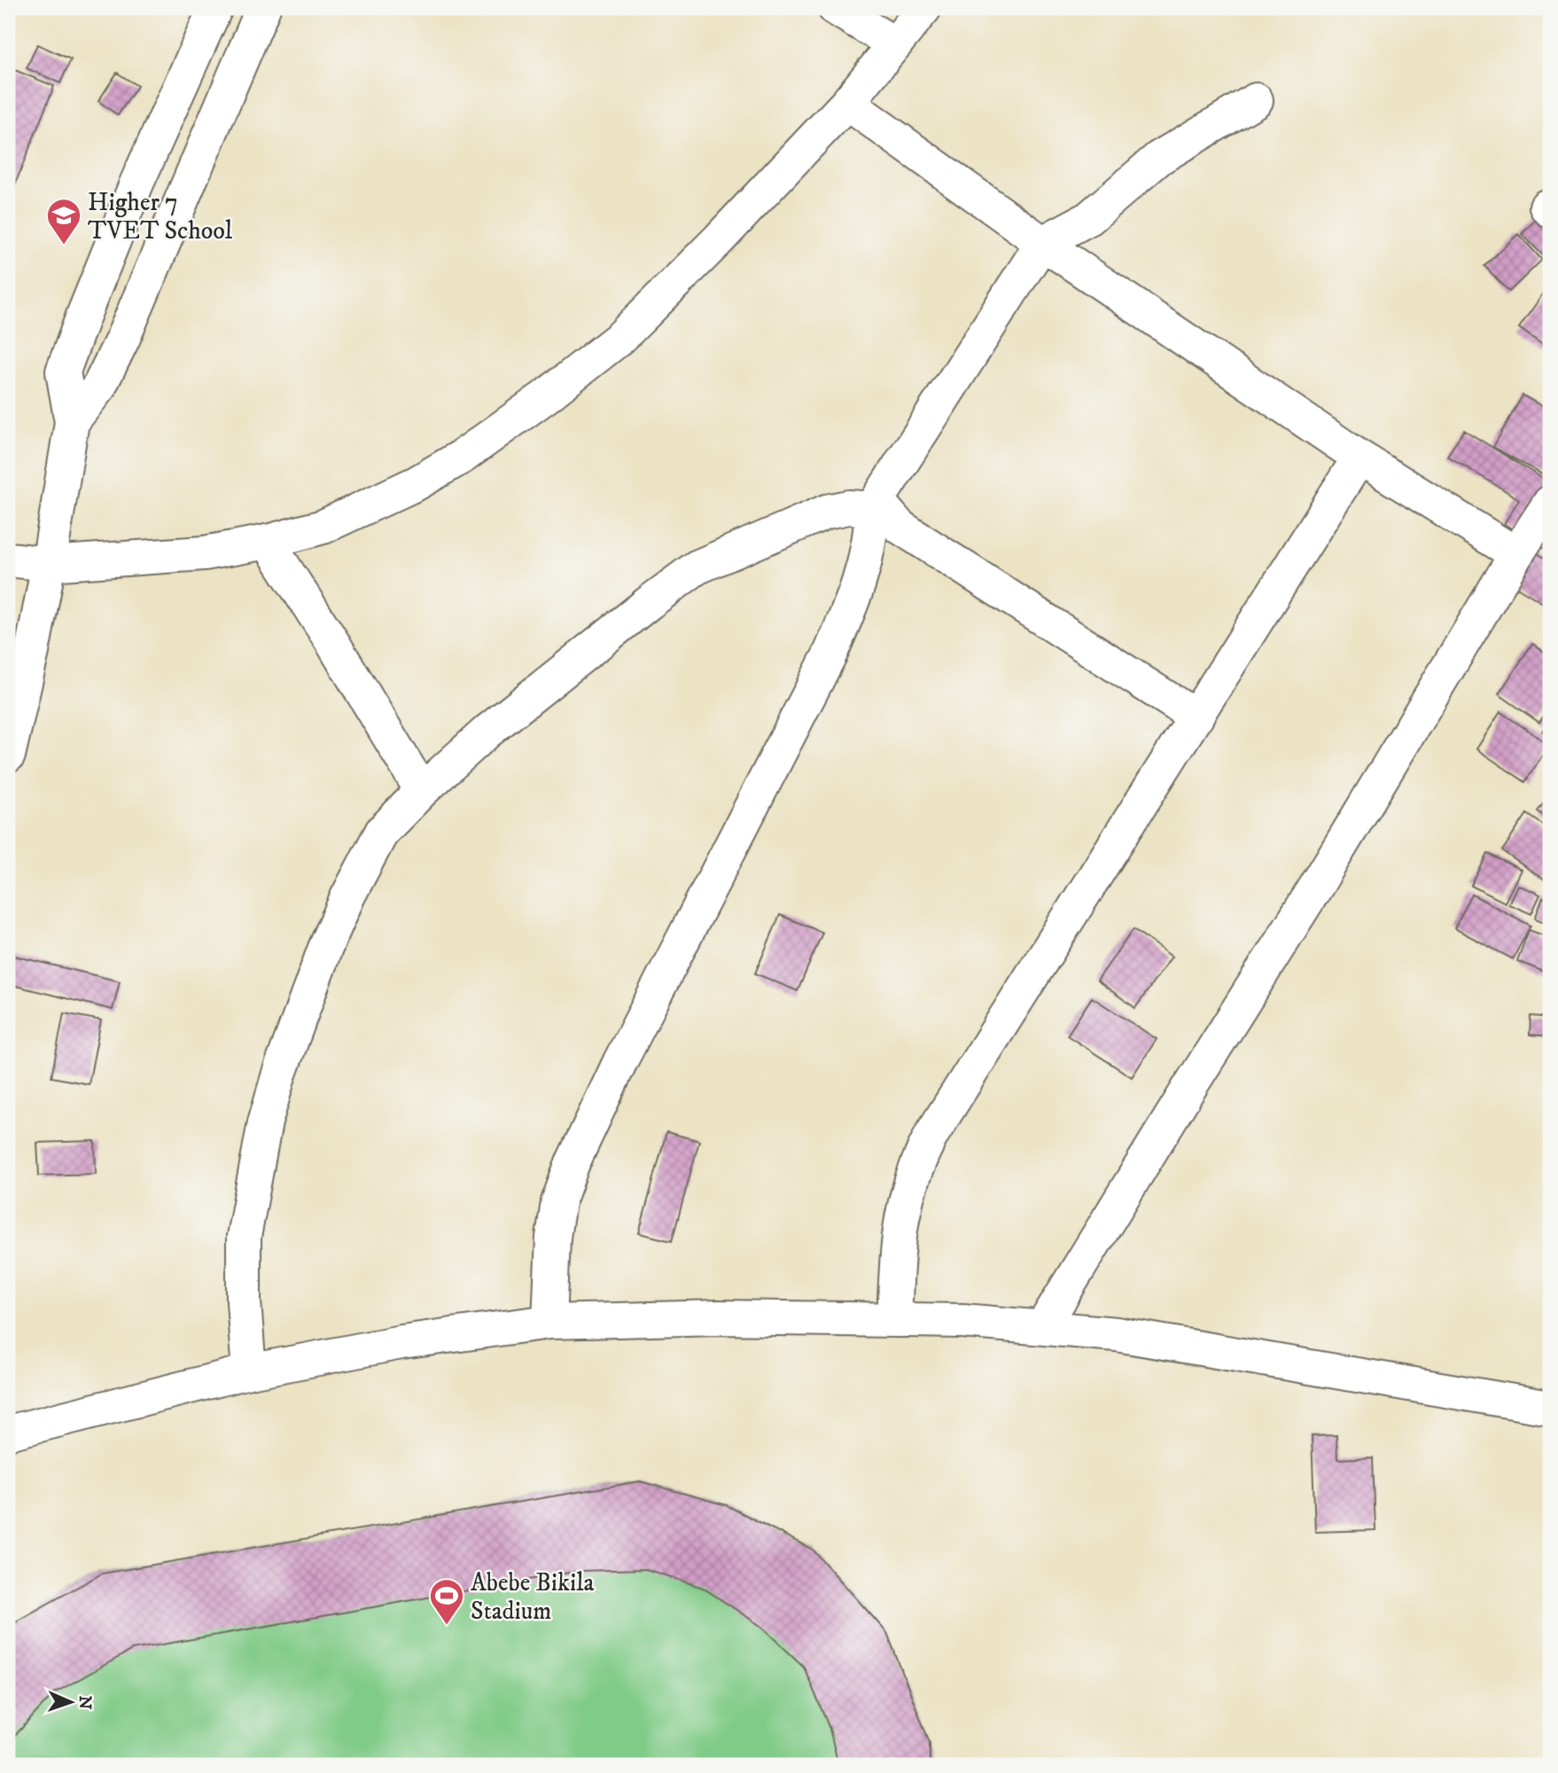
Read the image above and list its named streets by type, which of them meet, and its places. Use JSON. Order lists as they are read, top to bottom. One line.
{"places":{"school or university":["Higher 7 TVET School"],"sports":["Abebe Bikila Stadium"]},"north":"right"}
